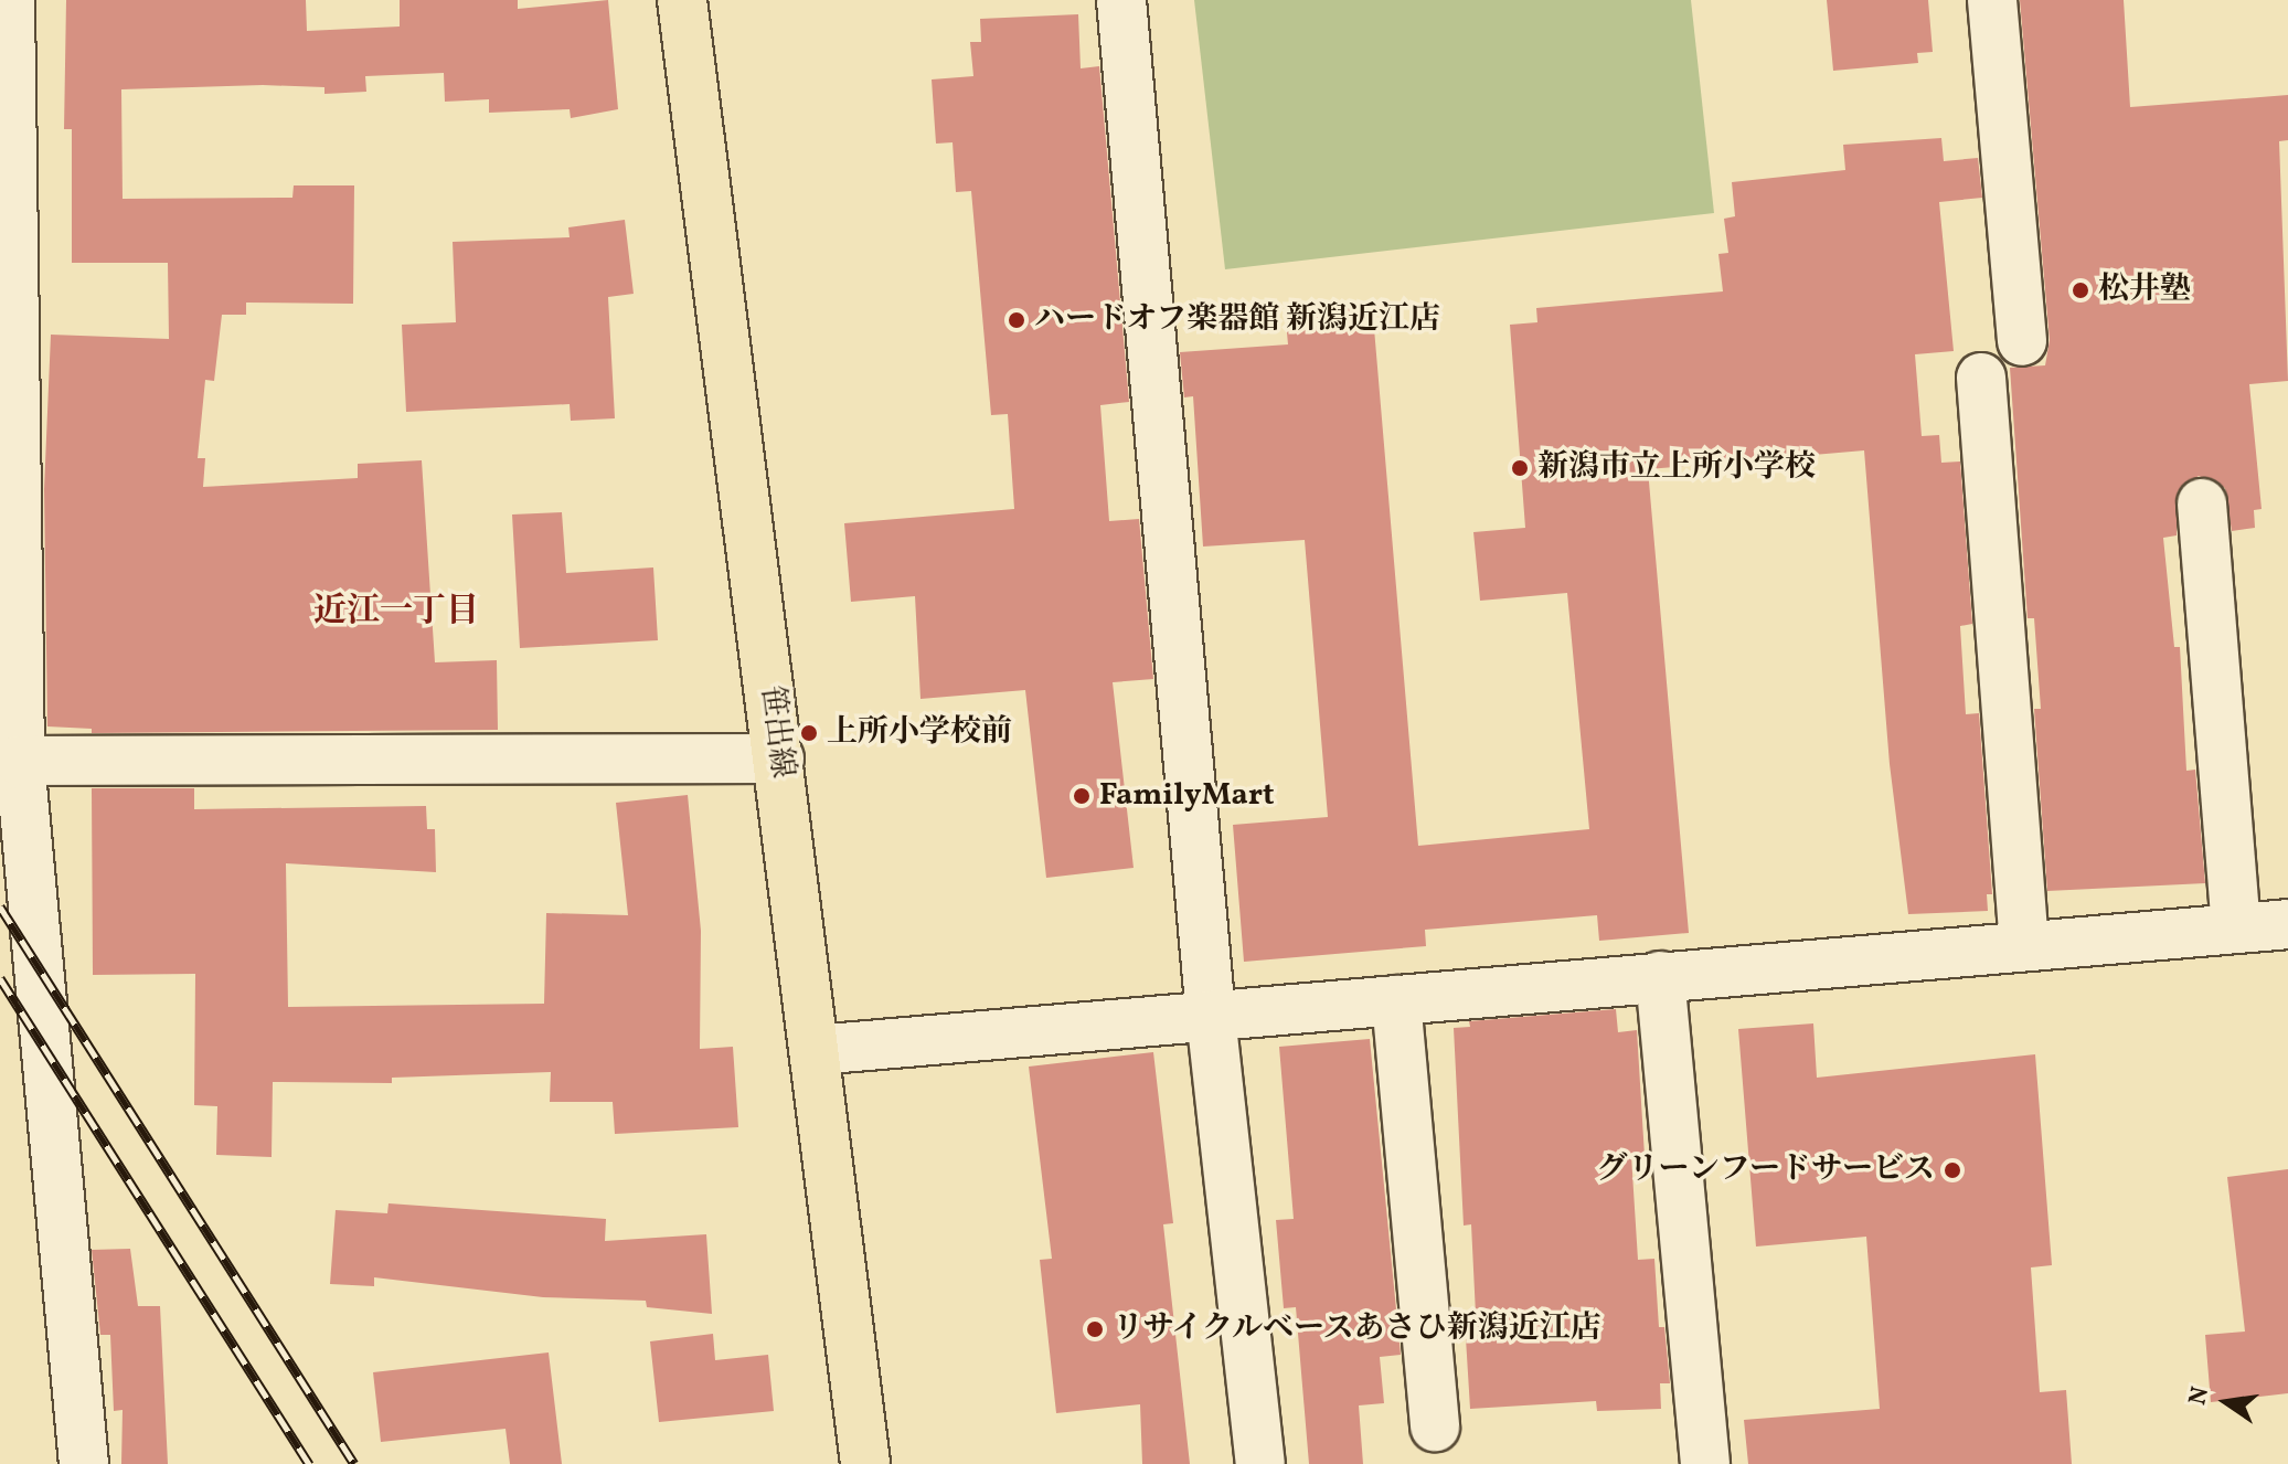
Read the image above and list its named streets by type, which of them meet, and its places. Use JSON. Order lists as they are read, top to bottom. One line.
{"streets":{"main road":["笹出線"]},"districts":["近江一丁目"],"places":["松井塾","ハードオフ楽器館 新潟近江店","新潟市立上所小学校","上所小学校前","FamilyMart","グリーンフードサービス","リサイクルベースあさひ新潟近江店"],"north":"left"}
